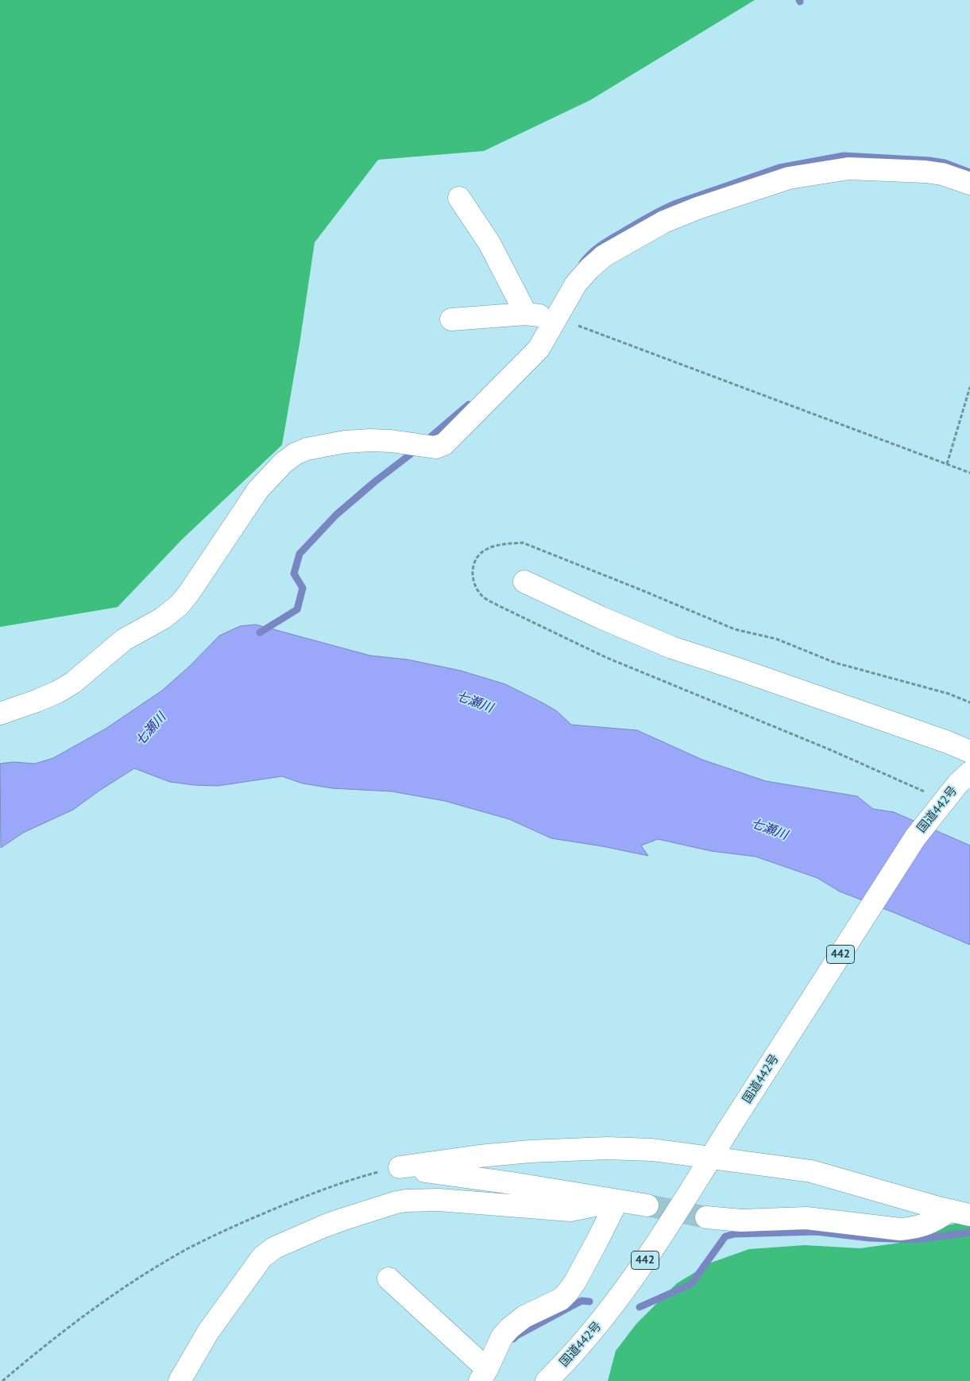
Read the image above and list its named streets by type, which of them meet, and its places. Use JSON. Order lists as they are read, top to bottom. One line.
{"streets":{"main road":["国道442号","442"]},"water":["七瀬川"]}
